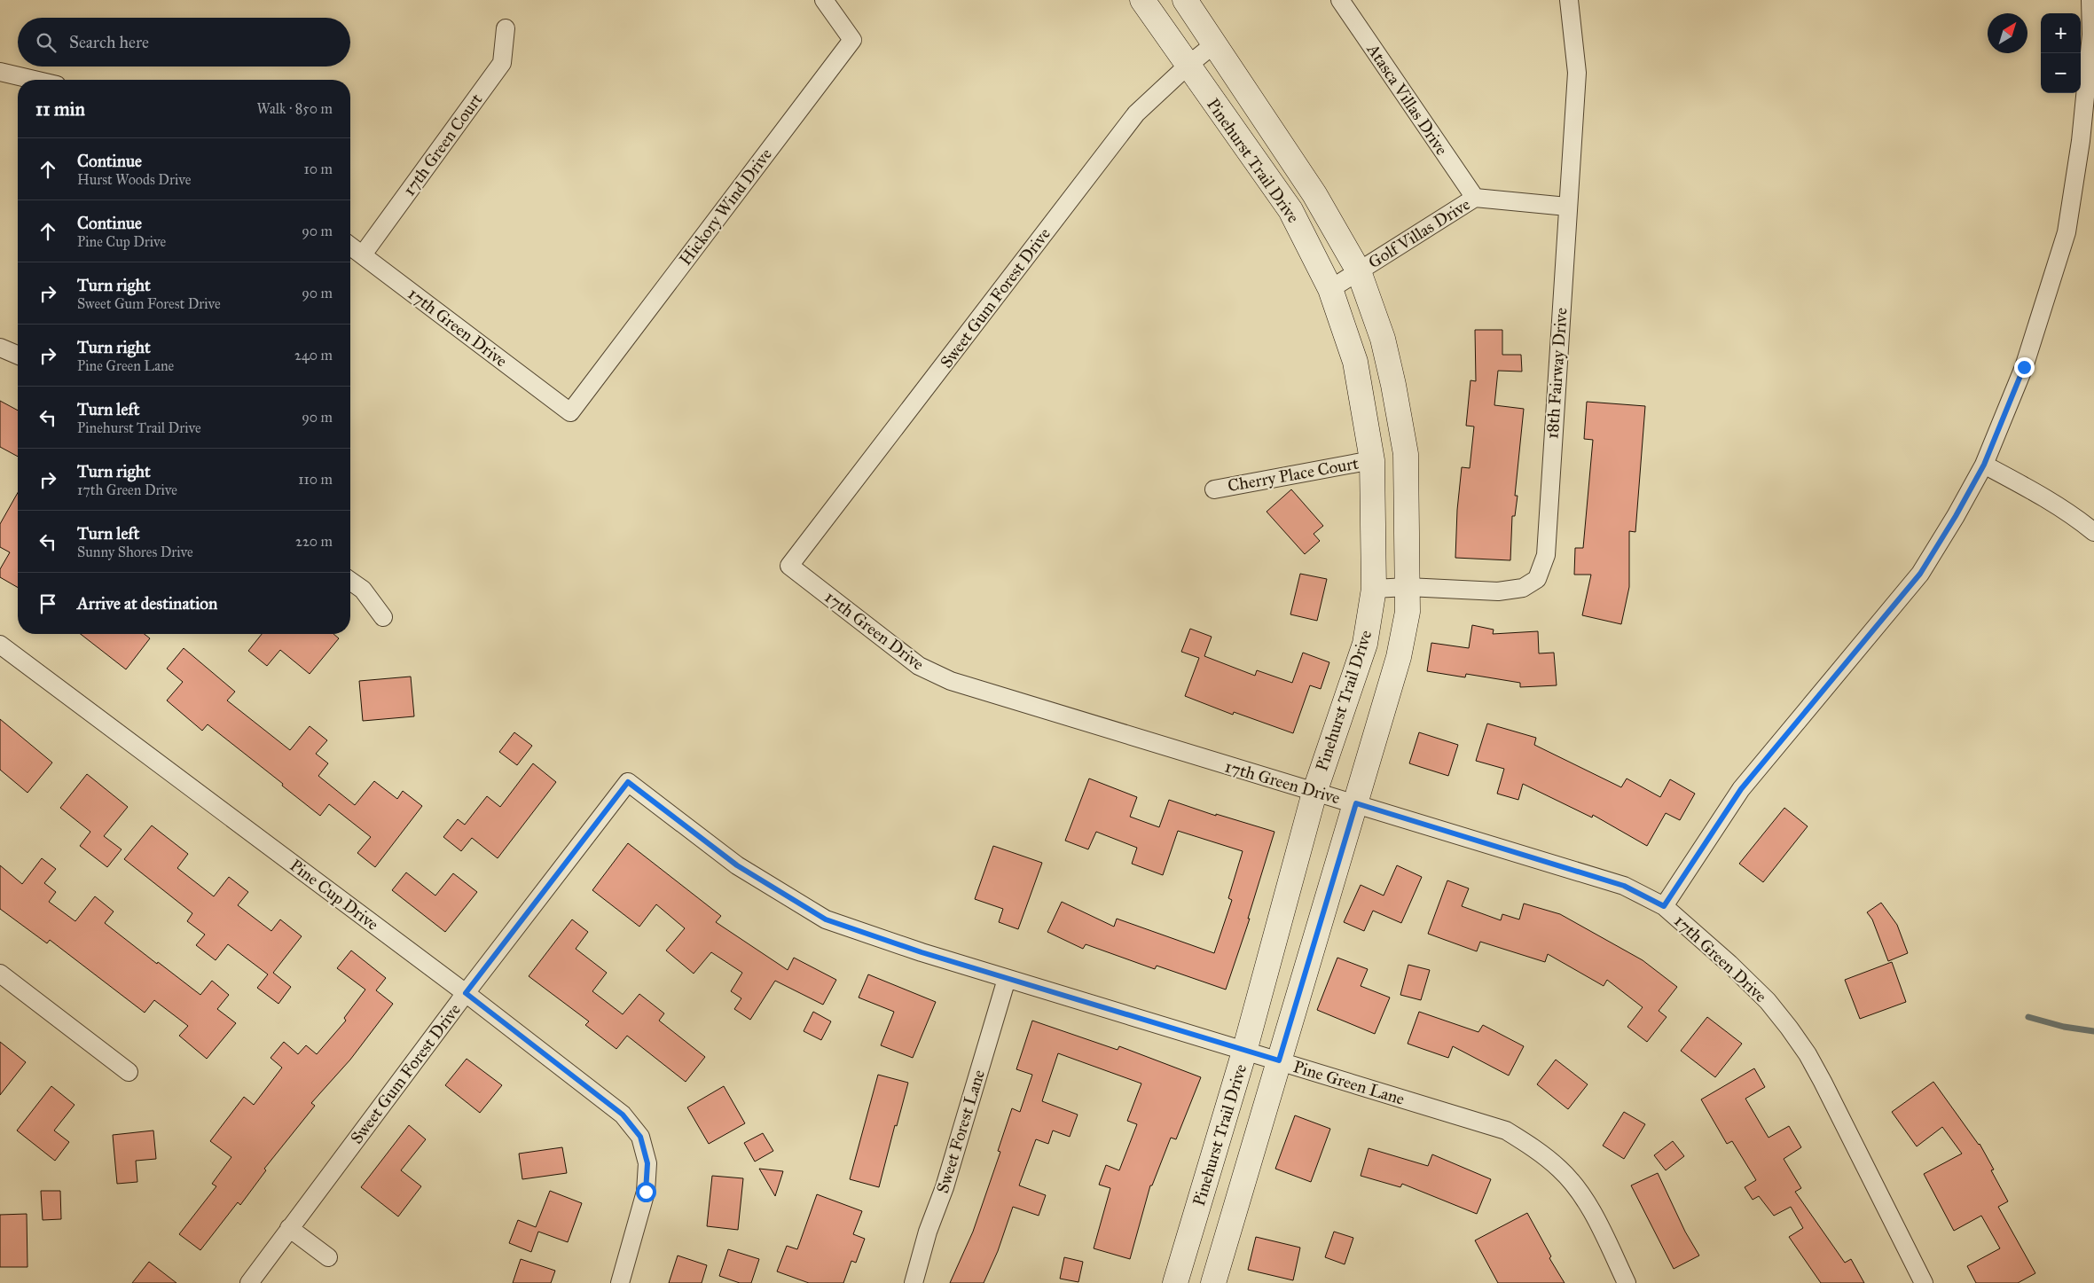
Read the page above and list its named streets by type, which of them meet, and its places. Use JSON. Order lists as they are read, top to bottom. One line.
{"streets":{"street":["Atasca Villas Drive","17th Green Court","Pinehurst Trail Drive","Hickory Wind Drive","Golf Villas Drive","Sweet Gum Forest Drive","17th Green Drive","18th Fairway Drive","Cherry Place Court","Pine Cup Drive","Pine Green Lane","Sweet Forest Lane"]},"crossings":[["Atasca Villas Drive","Golf Villas Drive"],["17th Green Court","17th Green Drive"],["Pinehurst Trail Drive","Golf Villas Drive"],["Pinehurst Trail Drive","Sweet Gum Forest Drive"],["Pinehurst Trail Drive","17th Green Drive"],["Pinehurst Trail Drive","18th Fairway Drive"],["Pinehurst Trail Drive","Cherry Place Court"],["Pinehurst Trail Drive","Pine Green Lane"],["Hickory Wind Drive","17th Green Drive"],["Golf Villas Drive","18th Fairway Drive"],["Sweet Gum Forest Drive","17th Green Drive"],["Sweet Gum Forest Drive","Pine Cup Drive"],["Sweet Gum Forest Drive","Pine Green Lane"],["Pine Green Lane","Sweet Forest Lane"]],"north":"top right","page":{"map_buttons":["+","−"],"search":"Search here","heading":["11 min","Walk · 850 m"],"list":[["Continue","Hurst Woods Drive","10 m"],["Continue","Pine Cup Drive","90 m"],["Turn right","Sweet Gum Forest Drive","90 m"],["Turn right","Pine Green Lane","240 m"],["Turn left","Pinehurst Trail Drive","90 m"],["Turn right","17th Green Drive","110 m"],["Turn left","Sunny Shores Drive","220 m"],"Arrive at destination"]}}
